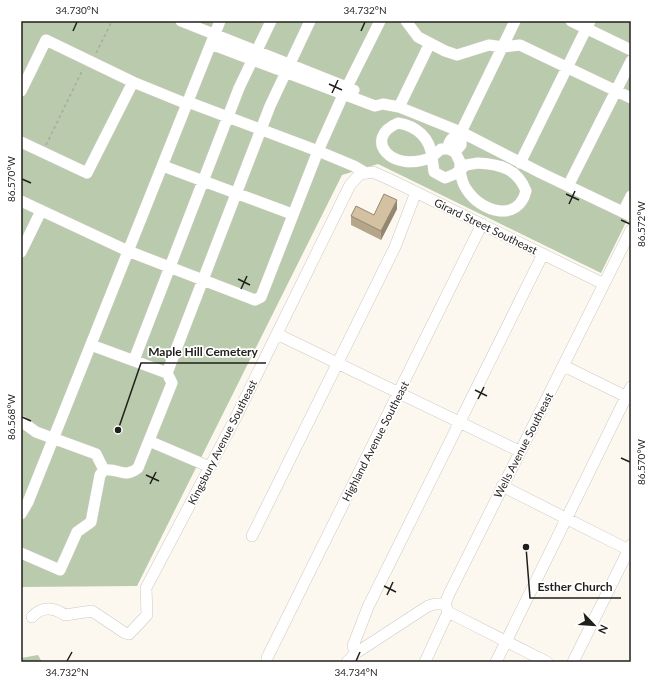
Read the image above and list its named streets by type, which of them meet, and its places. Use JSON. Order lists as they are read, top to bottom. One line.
{"streets":{"street":["Girard Street Southeast","Highland Avenue Southeast","Kingsbury Avenue Southeast","Wells Avenue Southeast"]},"crossings":[["Girard Street Southeast","Highland Avenue Southeast"],["Girard Street Southeast","Kingsbury Avenue Southeast"],["Girard Street Southeast","Wells Avenue Southeast"]],"places":["Maple Hill Cemetery","Esther Church"],"north":"bottom right","coordinates":["34.730°N","34.732°N","86.570°W","86.572°W","86.568°W","34.734°N"]}
